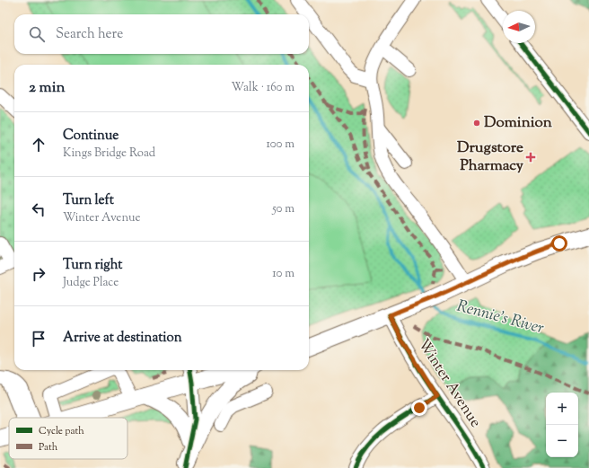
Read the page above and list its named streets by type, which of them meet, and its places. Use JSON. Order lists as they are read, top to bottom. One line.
{"streets":{"street":["Winter Avenue"]},"water":["Rennie's River"],"places":{"other":["Dominion"],"health":["Drugstore Pharmacy"]},"legend":["Cycle path","Path"],"north":"left","page":{"search":"Search here","heading":["2 min","Walk · 160 m"],"list":[["Continue","Kings Bridge Road","100 m"],["Turn left","Winter Avenue","50 m"],["Turn right","Judge Place","10 m"],"Arrive at destination"],"map_buttons":["+","−"]}}
